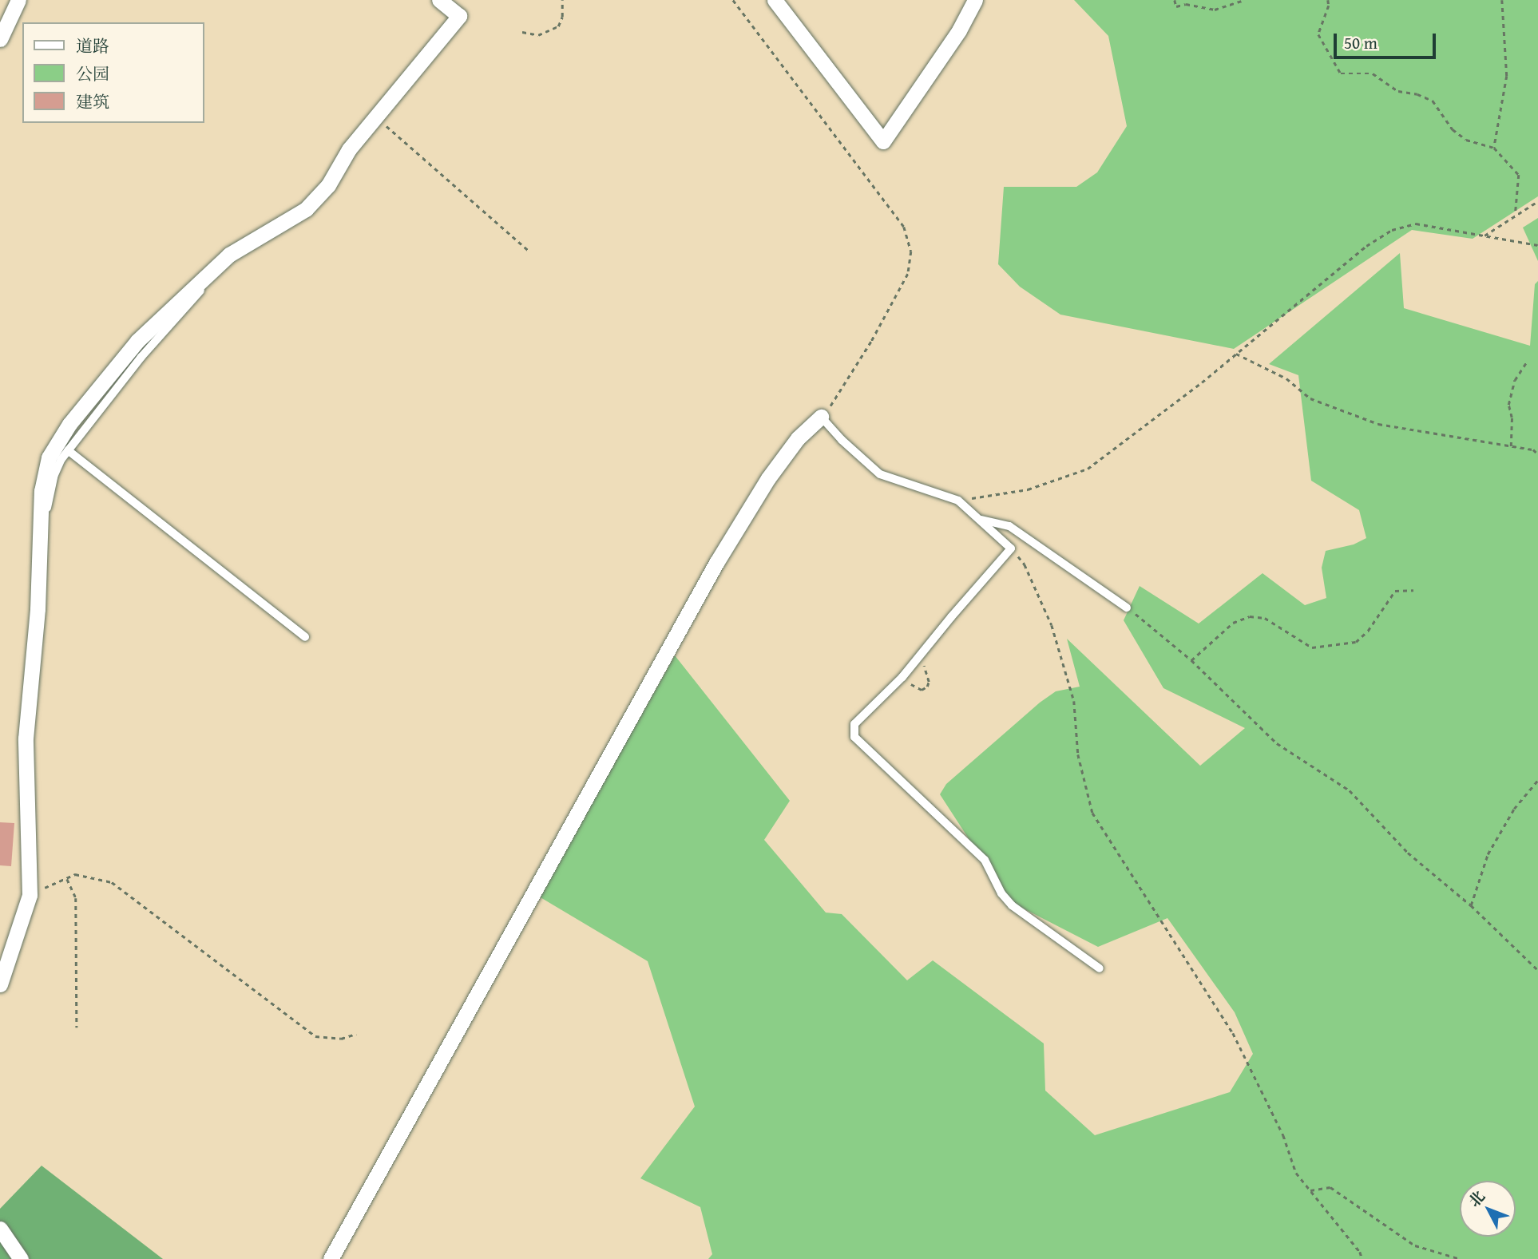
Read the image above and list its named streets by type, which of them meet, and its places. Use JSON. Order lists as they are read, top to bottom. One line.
{"legend":["道路","公园","建筑"],"scale_bar":"50 m","north":"top left"}
